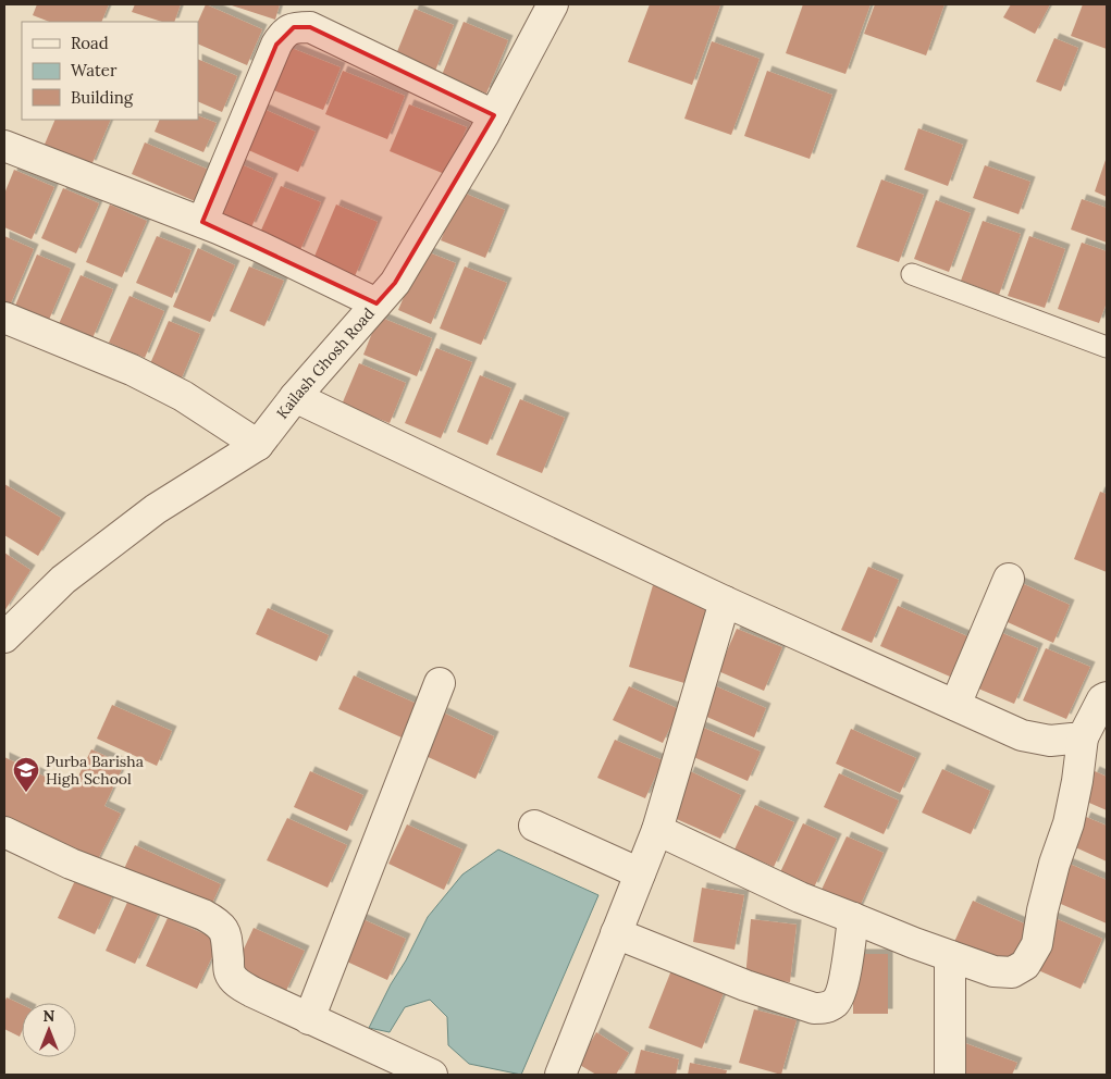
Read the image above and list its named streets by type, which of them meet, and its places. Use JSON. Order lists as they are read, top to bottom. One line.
{"streets":{"street":["Kailash Ghosh Road"]},"places":{"school or university":["Purba Barisha High School"]},"legend":["Road","Water","Building"],"north":"top"}
